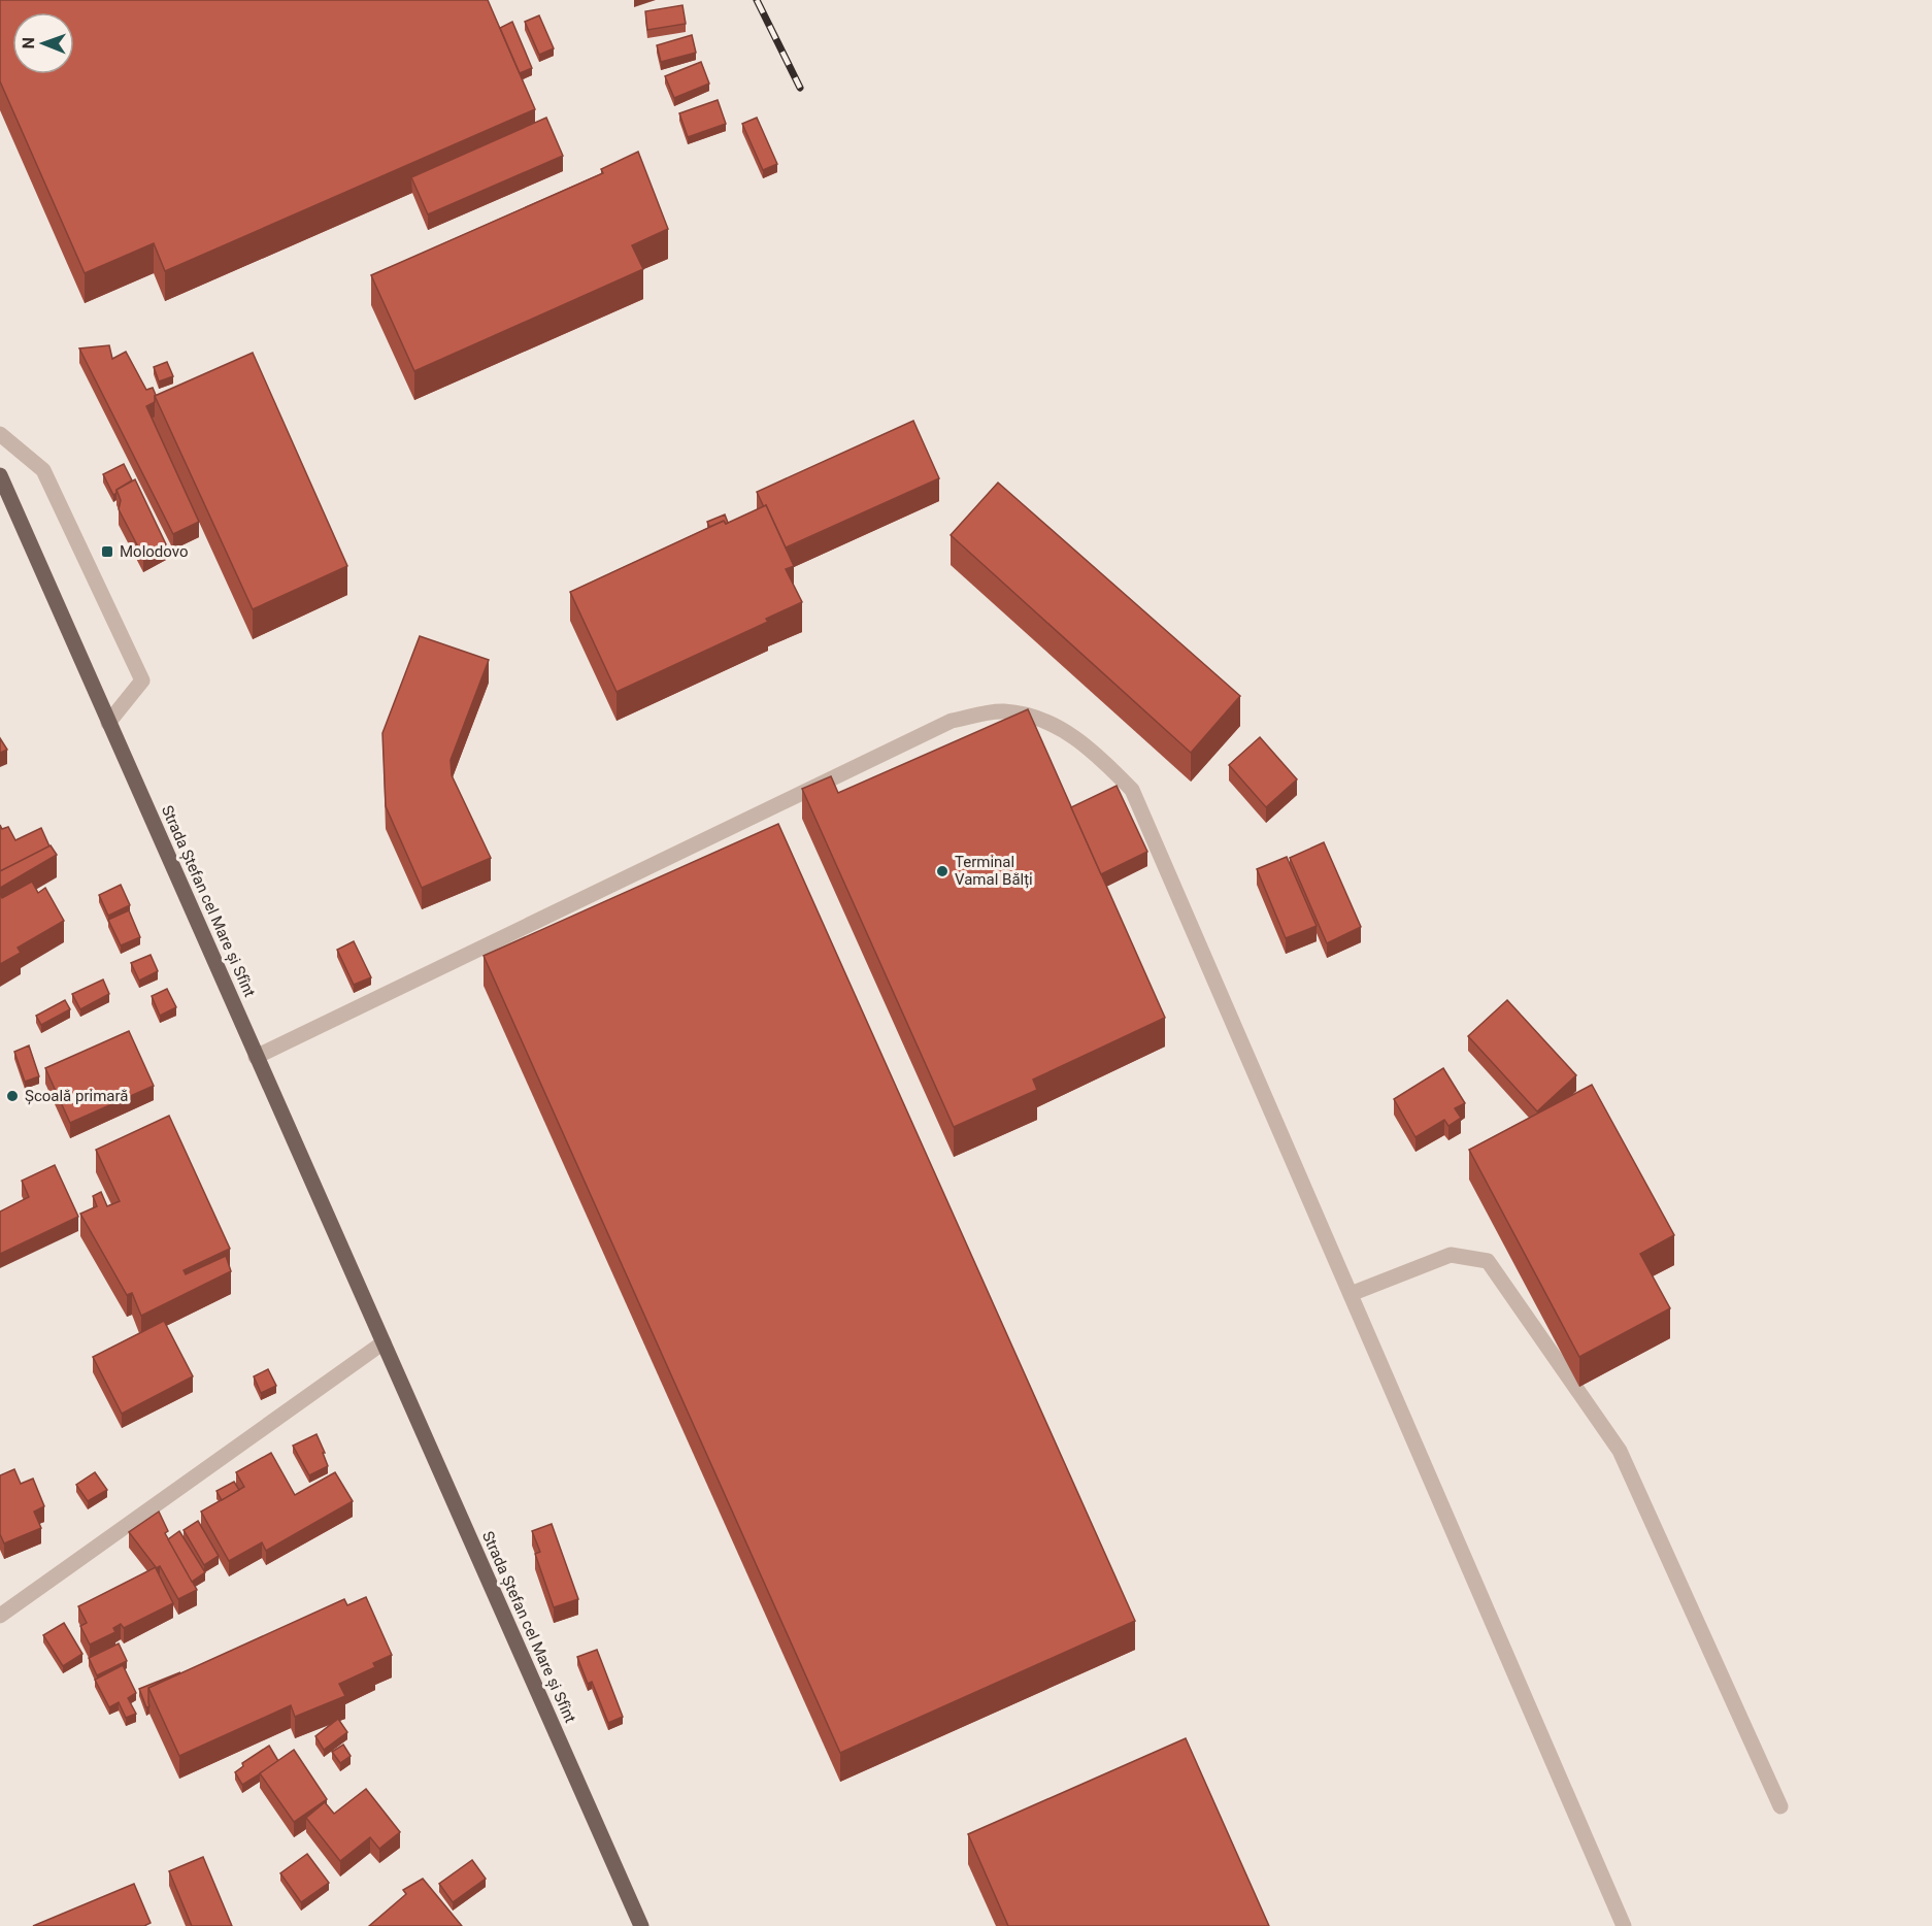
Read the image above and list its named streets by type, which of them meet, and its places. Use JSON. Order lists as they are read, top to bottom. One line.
{"streets":{"main road":["Strada Ștefan cel Mare și Sfînt"]},"places":{"transit":["Molodovo"],"other":["Terminal Vamal Bălți","Școală primară"]},"north":"left"}
